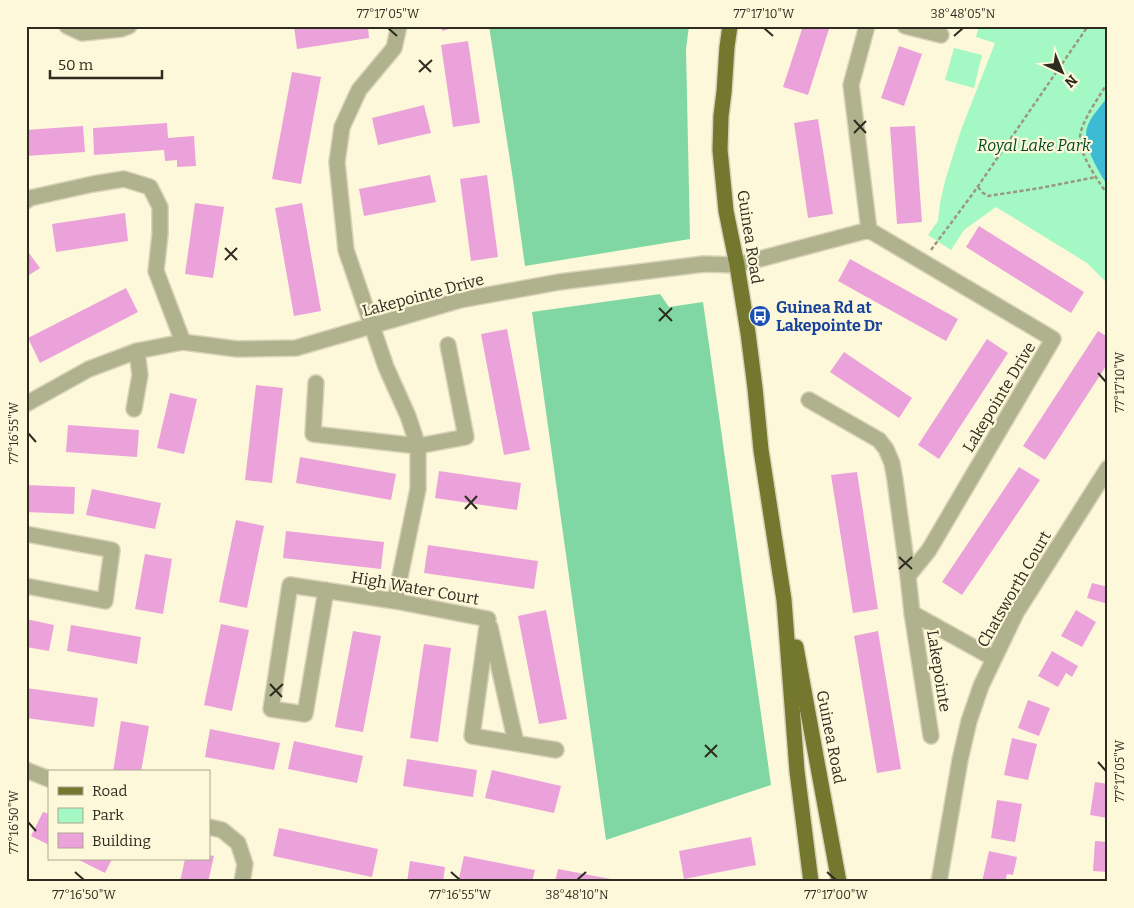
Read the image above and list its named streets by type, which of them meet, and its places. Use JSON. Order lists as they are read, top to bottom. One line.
{"streets":{"main road":["Guinea Road"],"street":["Lakepointe Drive","High Water Court","Chatsworth Court","Lakepointe"]},"crossings":[["Guinea Road","Lakepointe Drive"]],"parks":["Royal Lake Park"],"places":{"bus stop":["Guinea Rd at Lakepointe Dr"]},"legend":["Road","Park","Building"],"scale_bar":"50 m","north":"bottom right","coordinates":["77°17'05\"W","77°17'10\"W","38°48'05\"N","77°16'55\"W","77°16'50\"W","38°48'10\"N","77°17'00\"W"]}
